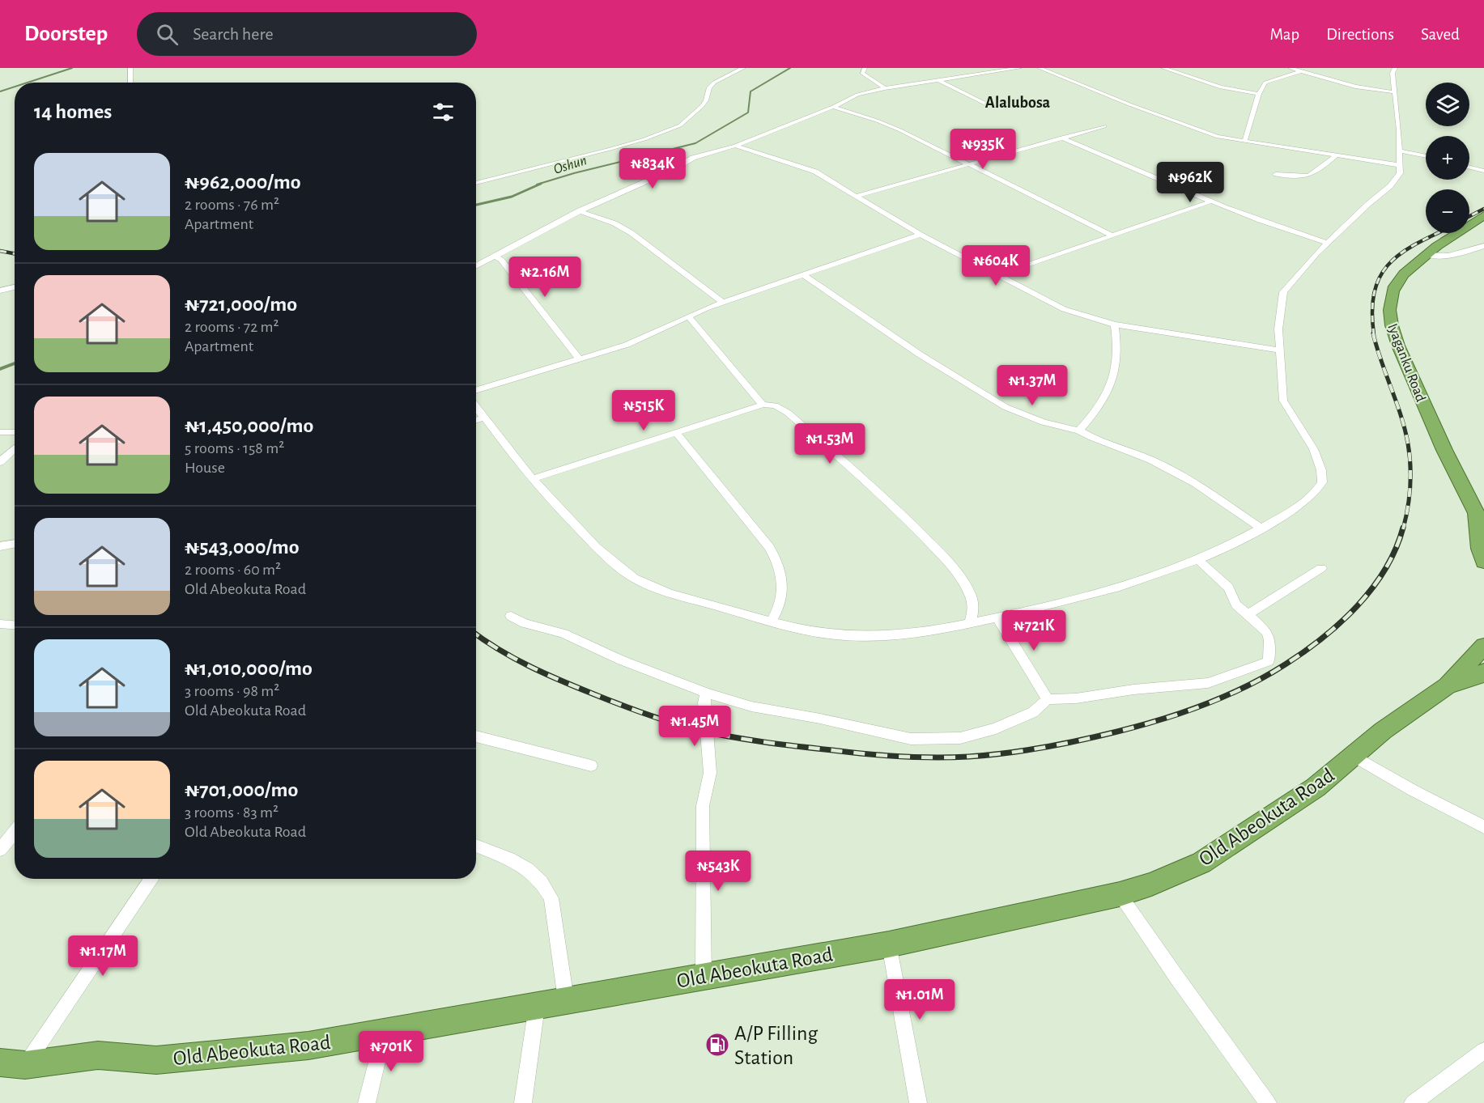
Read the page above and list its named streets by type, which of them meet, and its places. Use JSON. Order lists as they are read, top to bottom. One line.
{"streets":{"highway":["Iyaganku Road","Old Abeokuta Road"]},"districts":["Alalubosa"],"water":["Oshun"],"places":{"fuel station":["A/P Filling Station"]},"page":{"header":"Doorstep","search":"Search here","nav":["Map","Directions","Saved"],"map_buttons":["+","−"],"heading":"14 homes","price":["₦935K","₦834K","₦962K","₦604K","₦2.16M","₦1.37M","₦515K","₦1.53M","₦721K","₦1.45M","₦543K","₦1.17M","₦1.01M","₦701K"],"list":[{"name":"₦962,000/mo","note":"2 rooms · 76 m² · Apartment"},{"name":"₦721,000/mo","note":"2 rooms · 72 m² · Apartment"},{"name":"₦1,450,000/mo","note":"5 rooms · 158 m² · House"},{"name":"₦543,000/mo","note":"2 rooms · 60 m² · Old Abeokuta Road"},{"name":"₦1,010,000/mo","note":"3 rooms · 98 m² · Old Abeokuta Road"},{"name":"₦701,000/mo","note":"3 rooms · 83 m² · Old Abeokuta Road"}]}}
